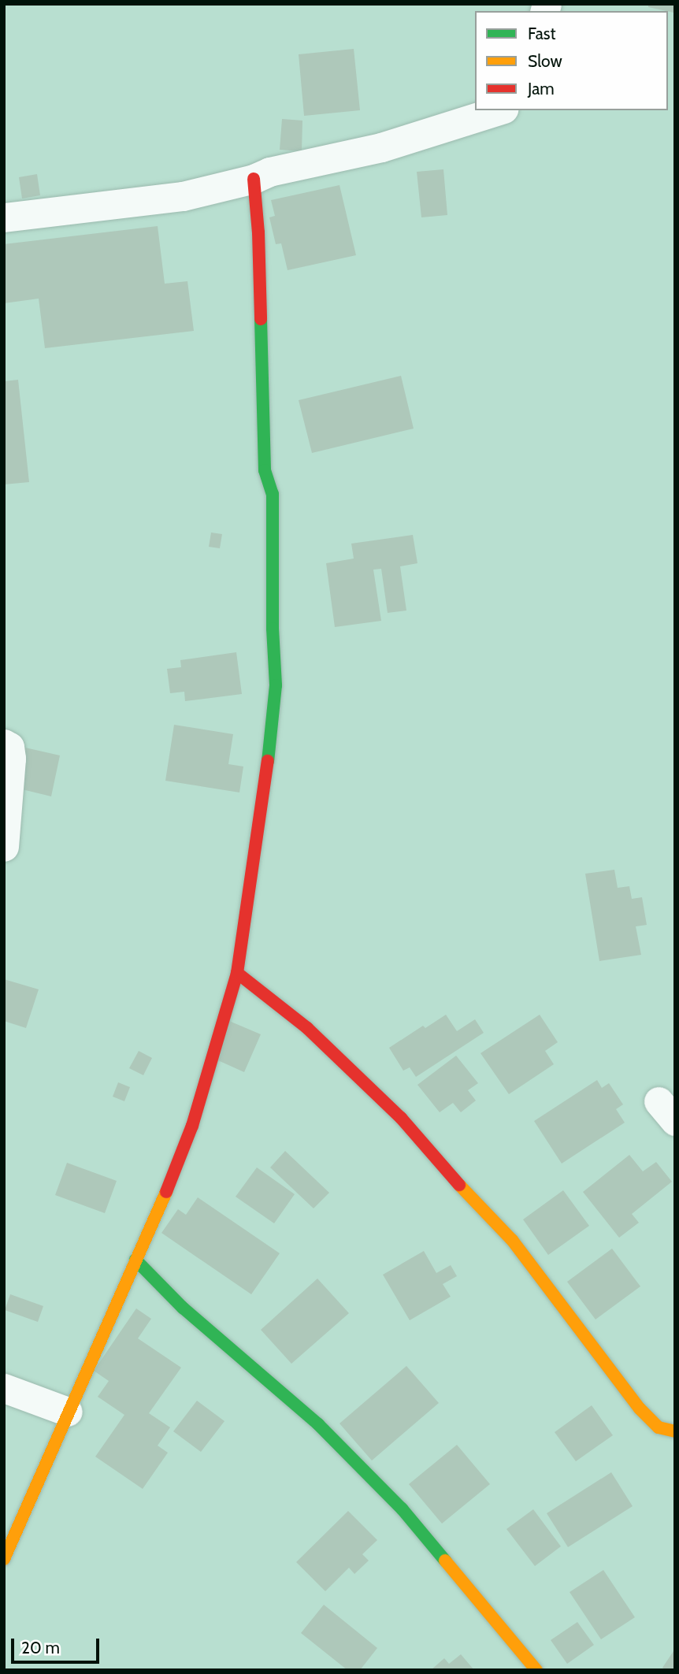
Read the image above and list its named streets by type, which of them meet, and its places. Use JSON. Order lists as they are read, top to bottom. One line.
{"legend":["Fast","Slow","Jam"],"scale_bar":"20 m"}
